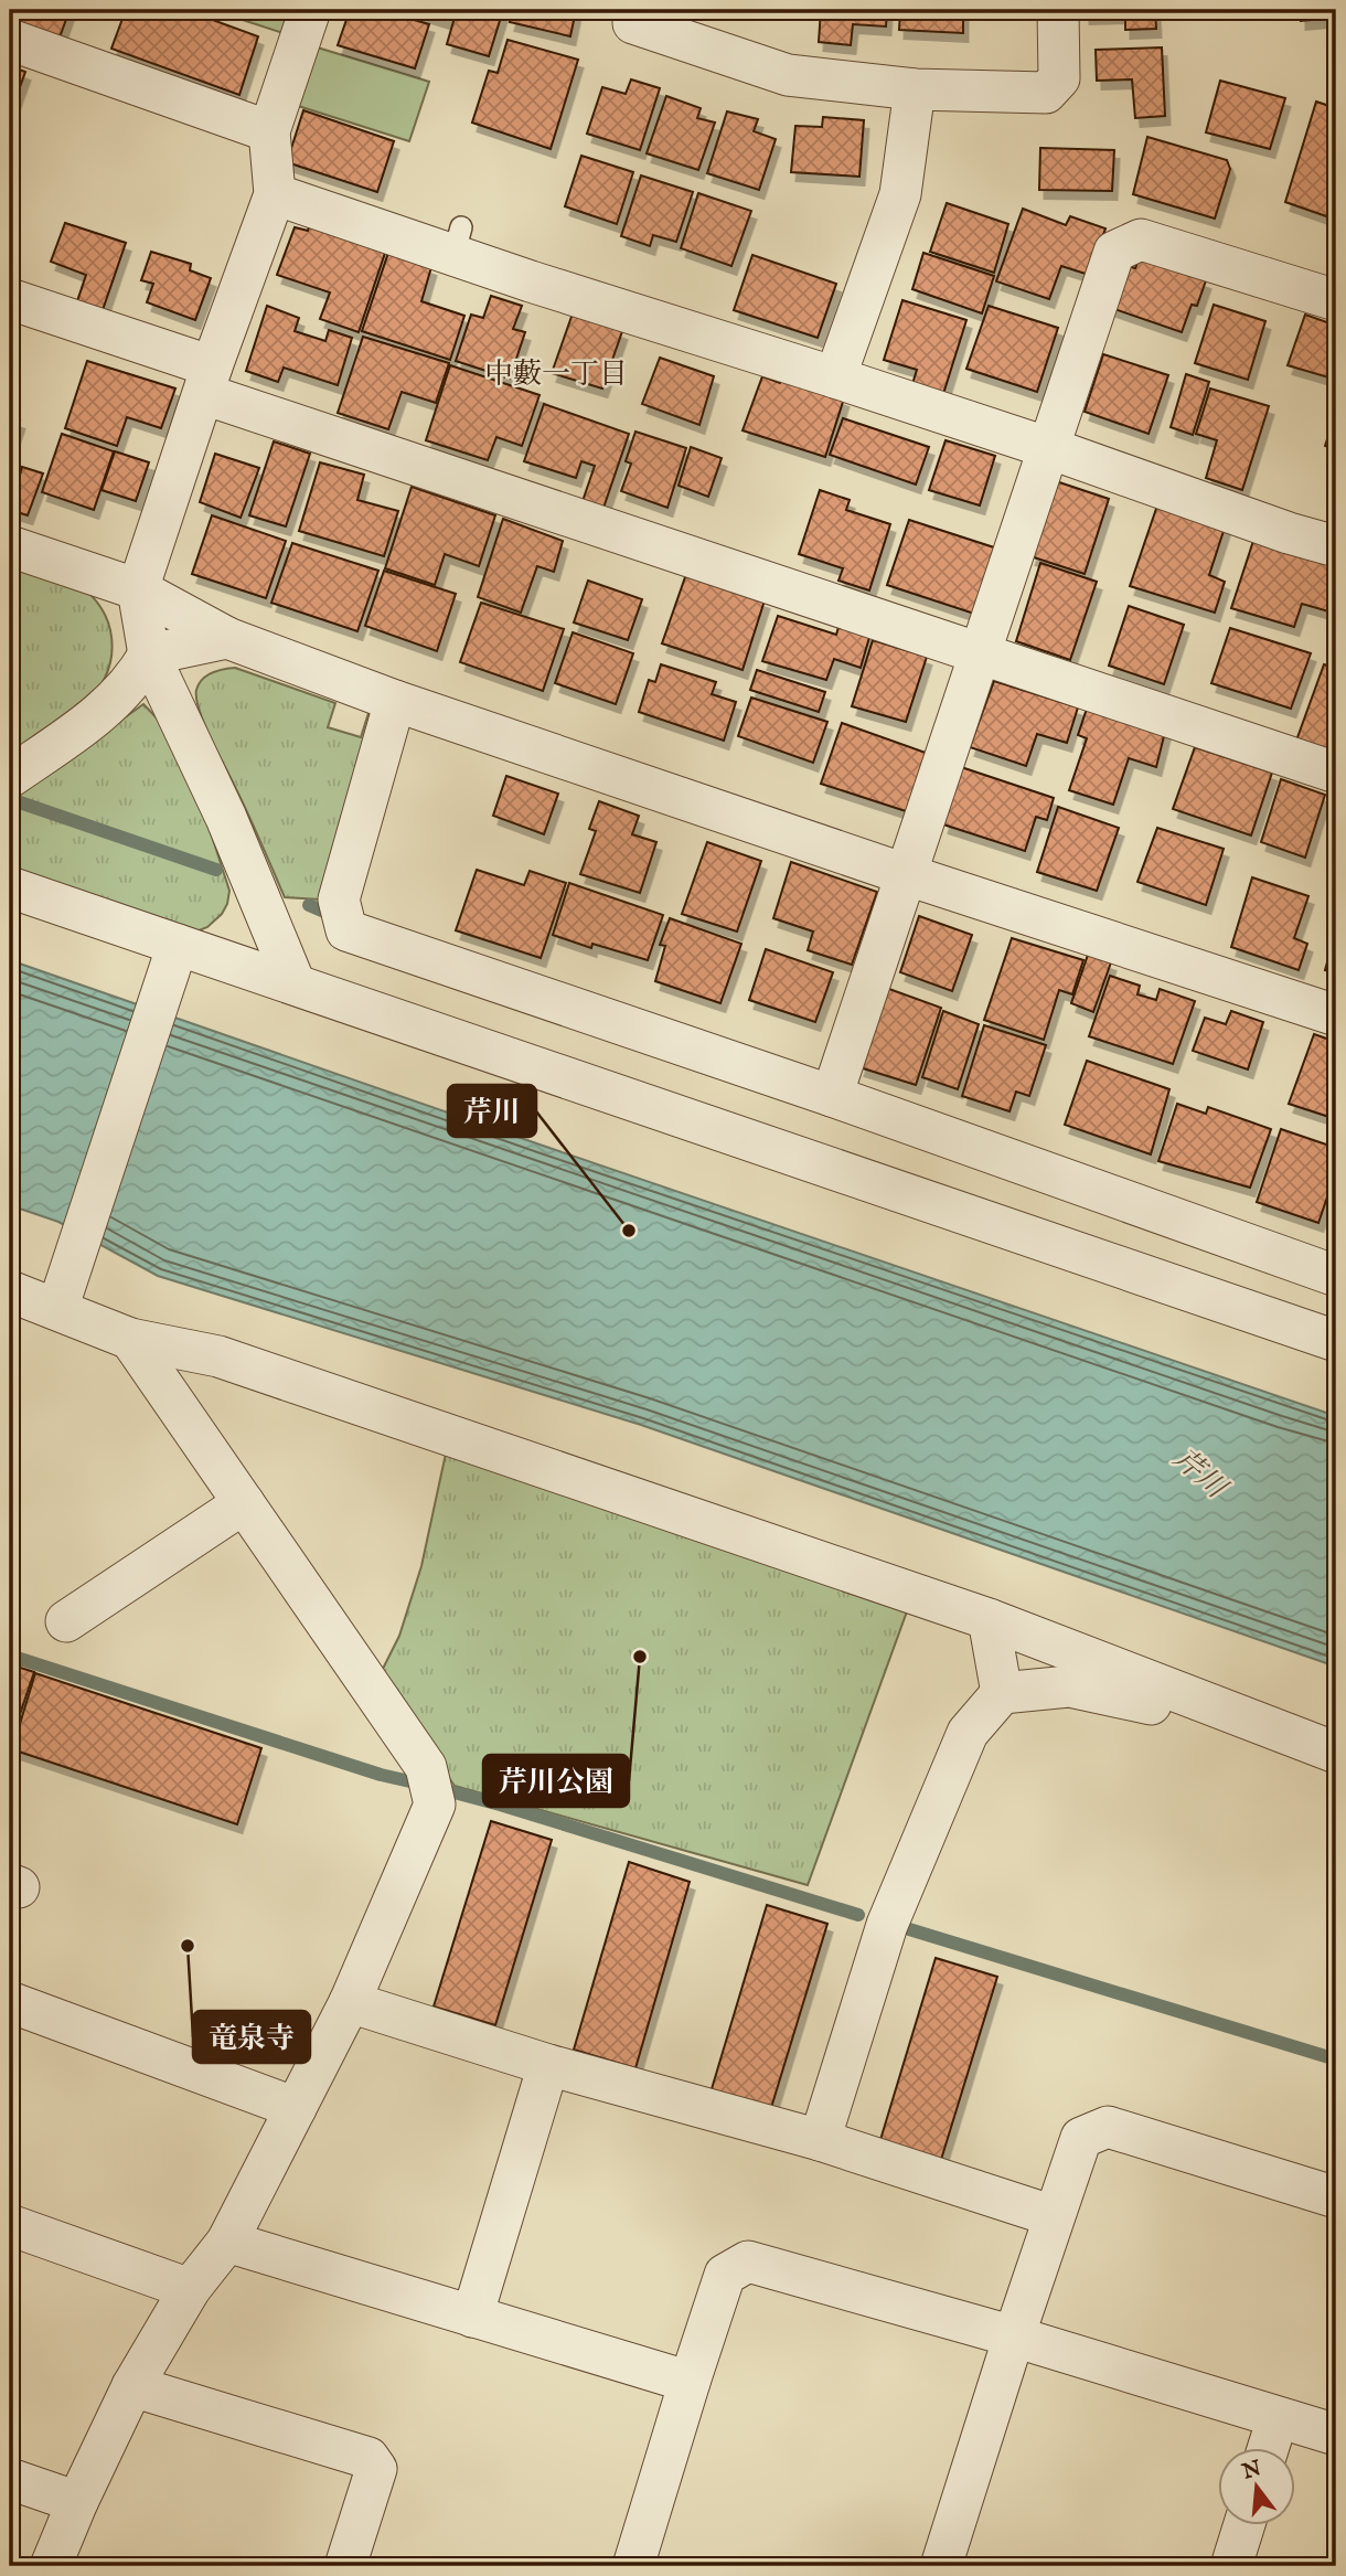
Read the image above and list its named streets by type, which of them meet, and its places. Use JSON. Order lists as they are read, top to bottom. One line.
{"districts":["中藪一丁目"],"water":["芹川"],"places":["芹川","芹川公園","竜泉寺"],"north":"top"}
